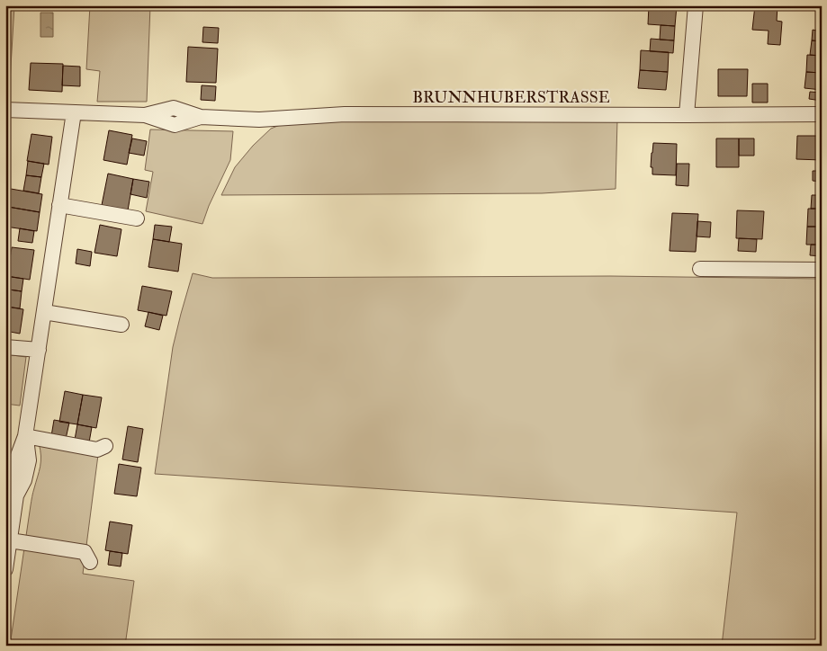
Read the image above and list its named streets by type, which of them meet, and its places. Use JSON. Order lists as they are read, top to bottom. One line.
{"streets":{"street":["BRUNNHUBERSTRASSE"]}}
